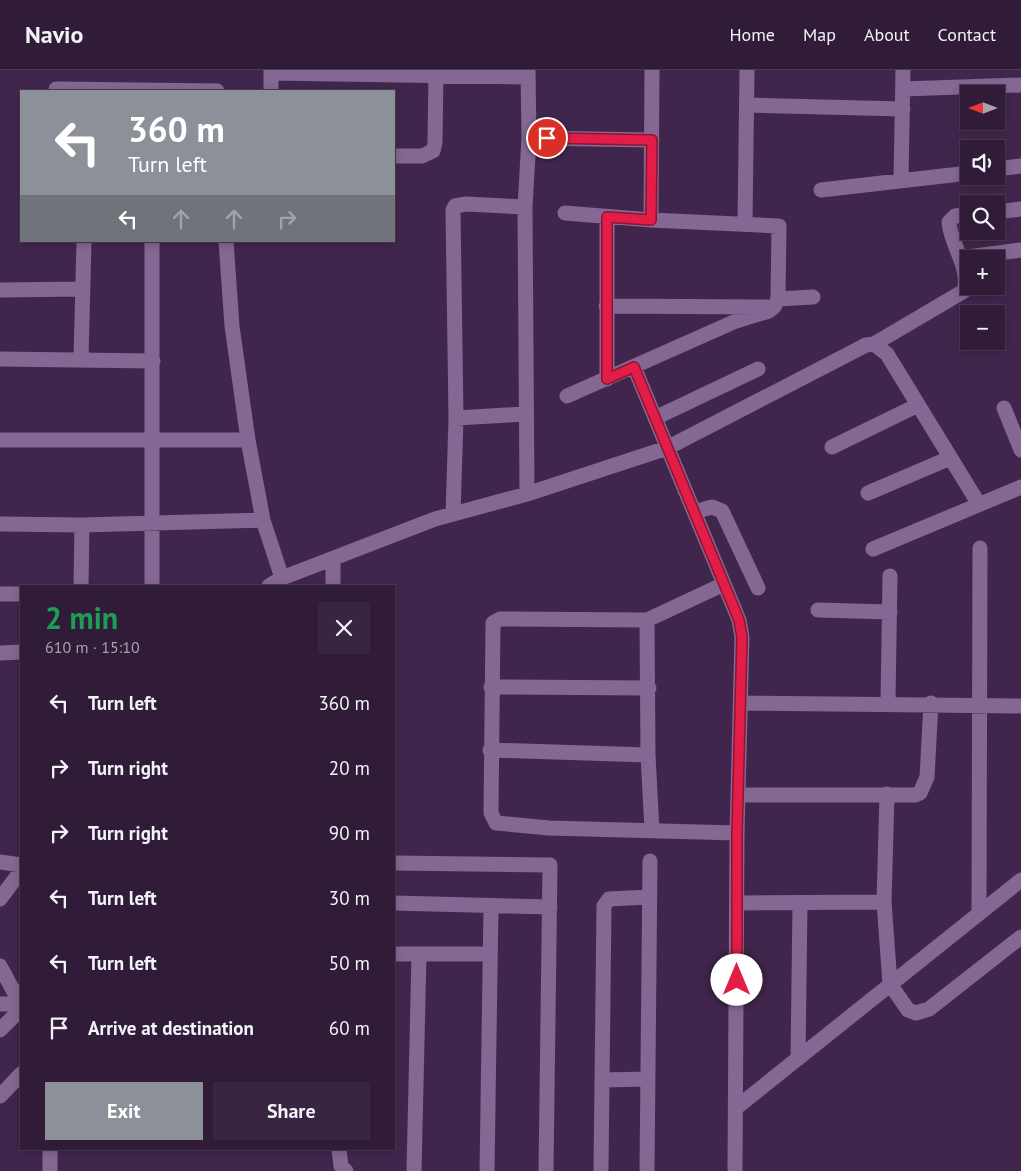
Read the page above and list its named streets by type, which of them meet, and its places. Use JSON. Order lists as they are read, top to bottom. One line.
{"north":"left","page":{"header":"Navio","nav":["Home","Map","About","Contact"],"map_buttons":["+","−"],"turn":["360 m","Turn left"],"heading":["2 min","610 m · 15:10"],"list":[{"name":"Turn left","value":"360 m"},{"name":"Turn right","value":"20 m"},{"name":"Turn right","value":"90 m"},{"name":"Turn left","value":"30 m"},{"name":"Turn left","value":"50 m"},{"name":"Arrive at destination","value":"60 m"}],"buttons":["Exit","Share"]}}
